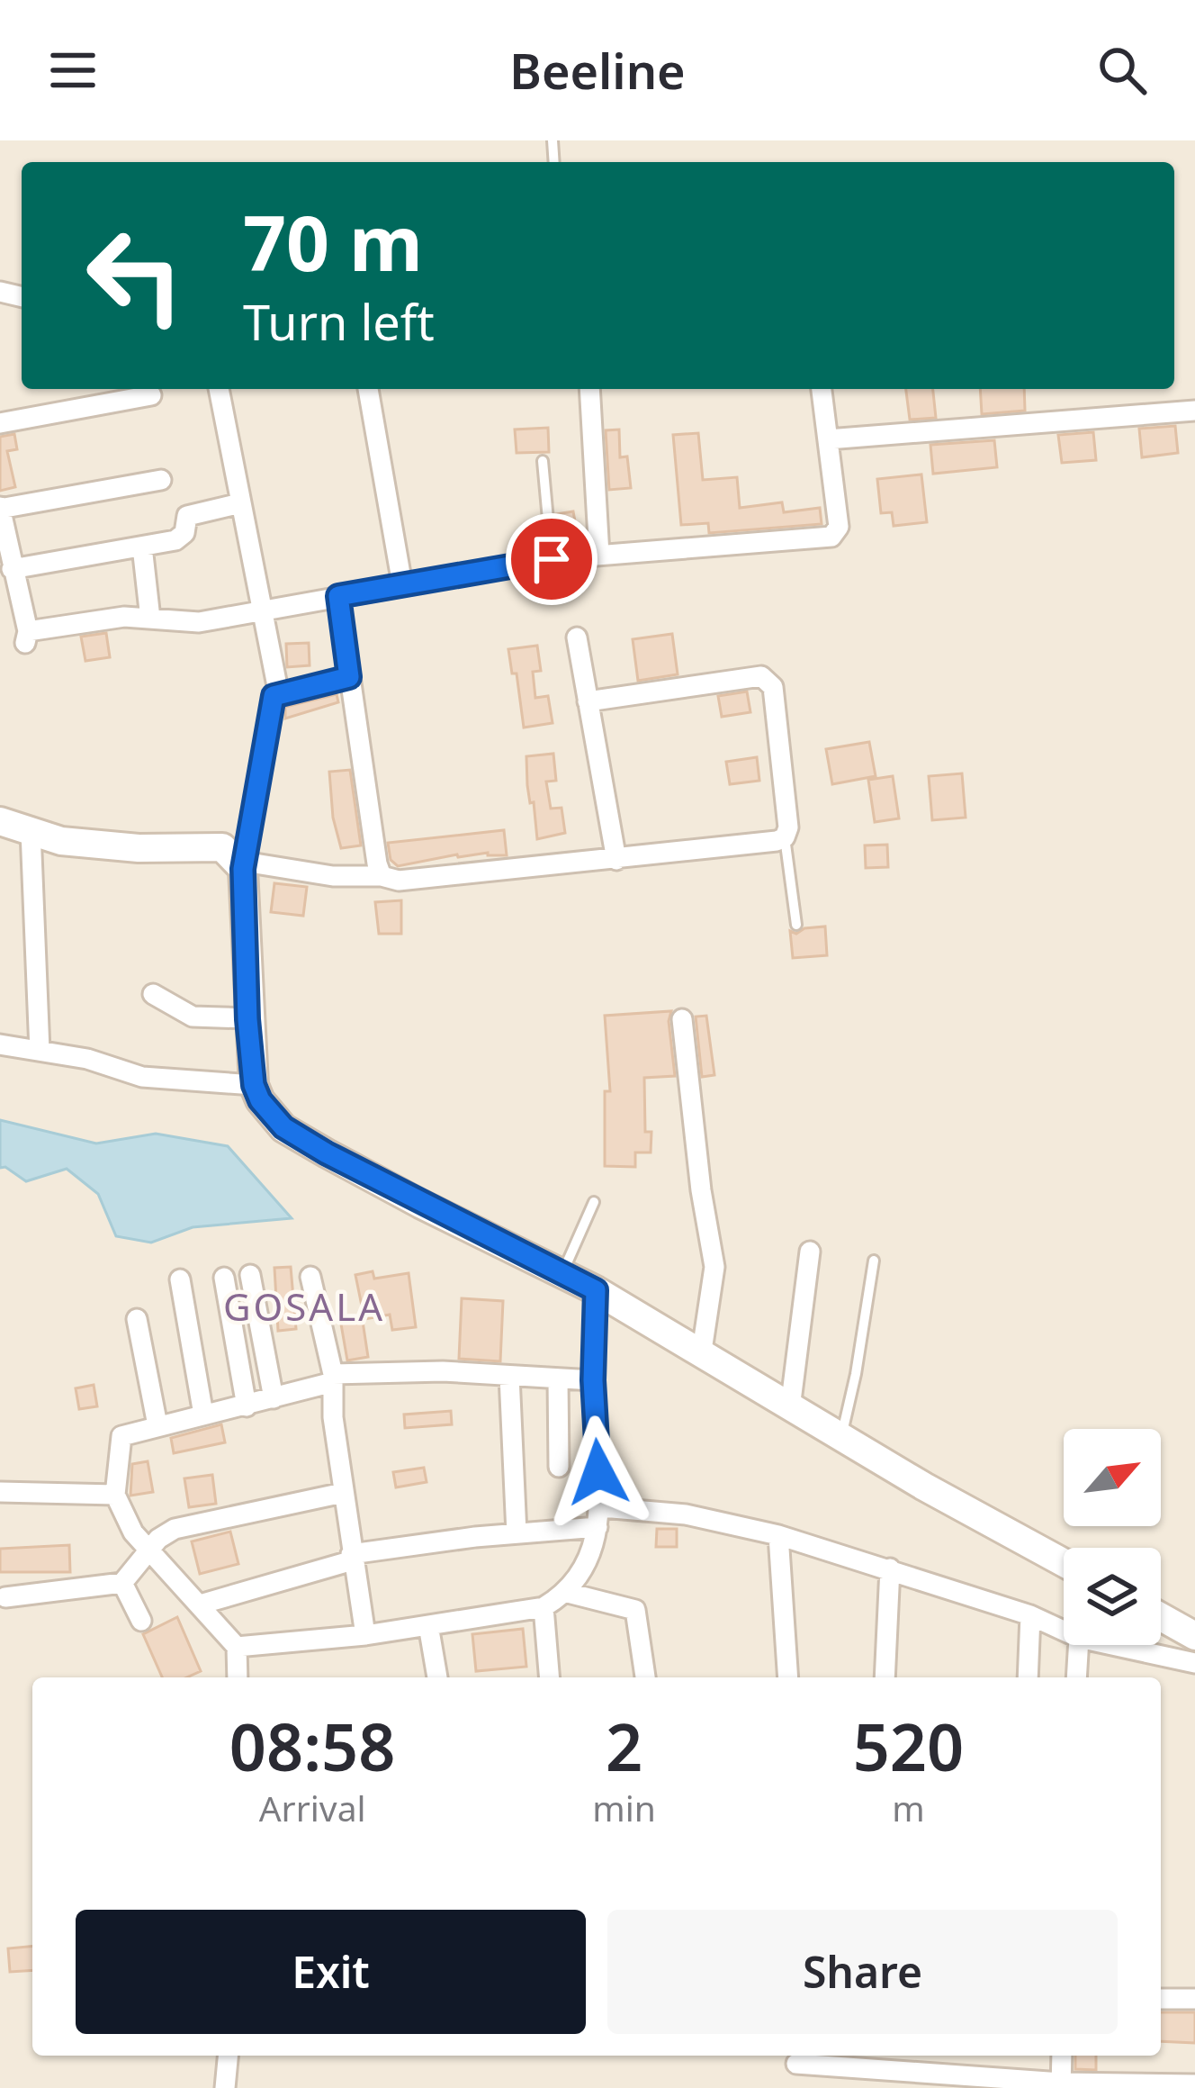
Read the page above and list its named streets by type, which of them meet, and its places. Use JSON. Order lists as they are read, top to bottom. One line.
{"districts":["GOSALA"],"north":"top right","page":{"header":"Beeline","turn":["70 m","Turn left"],"eta":["08:58","Arrival","2","min","520","m"],"buttons":["Exit","Share"]}}
